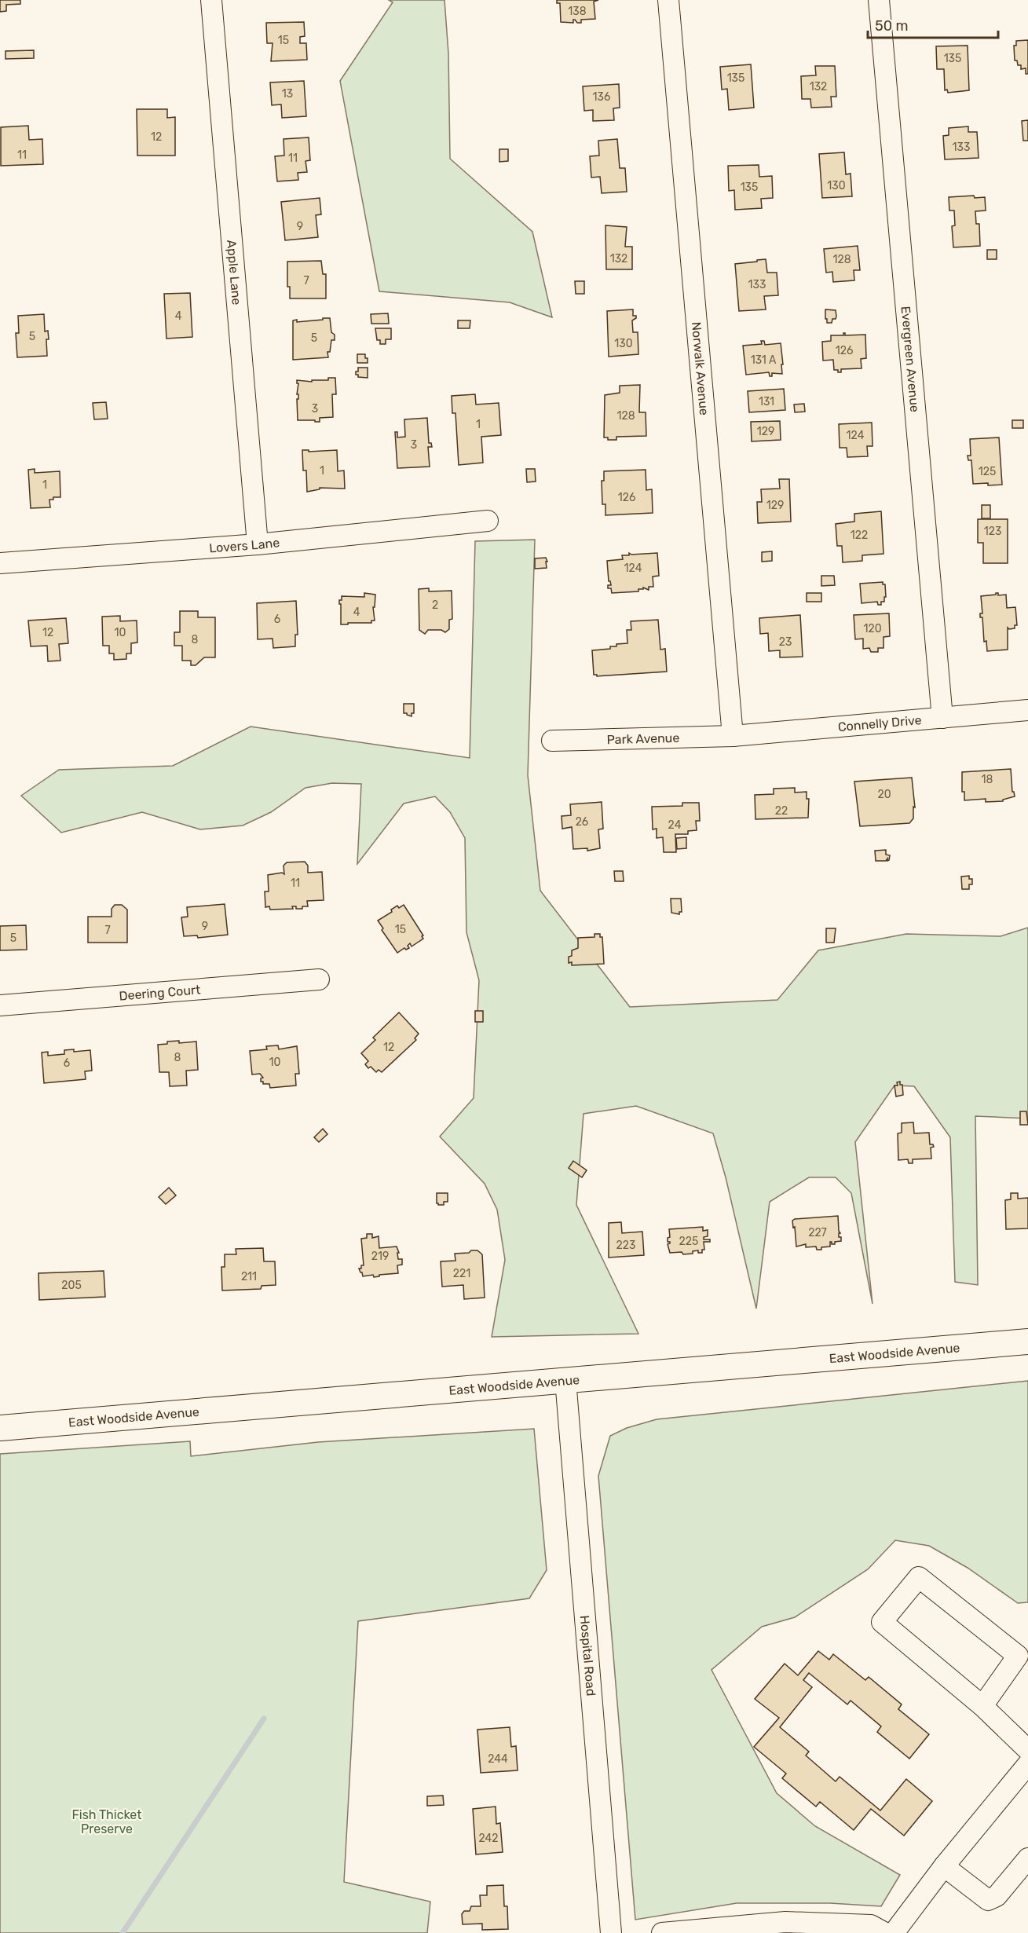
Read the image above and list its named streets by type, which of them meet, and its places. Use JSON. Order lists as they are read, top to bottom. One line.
{"streets":{"main road":["East Woodside Avenue"],"street":["Apple Lane","Evergreen Avenue","Norwalk Avenue","Lovers Lane","Connelly Drive","Park Avenue","Deering Court","Hospital Road"]},"crossings":[["Apple Lane","Lovers Lane"],["Evergreen Avenue","Connelly Drive"],["Norwalk Avenue","Connelly Drive"],["Norwalk Avenue","Park Avenue"],["Connelly Drive","Park Avenue"],["East Woodside Avenue","Hospital Road"]],"parks":["Fish Thicket Preserve"],"house_numbers":["138","15","135","135","132","13","136","12","133","11","11","130","135","9","132","128","7","133","4","5","5","130","126","131 A","131","3","128","1","129","124","3","1","125","1","126","129","123","122","124","2","4","6","120","12","10","8","23","18","20","22","26","24","11","9","15","7","5","12","8","10","6","227","225","223","219","221","211","205","244","242"],"scale_bar":"50 m"}
